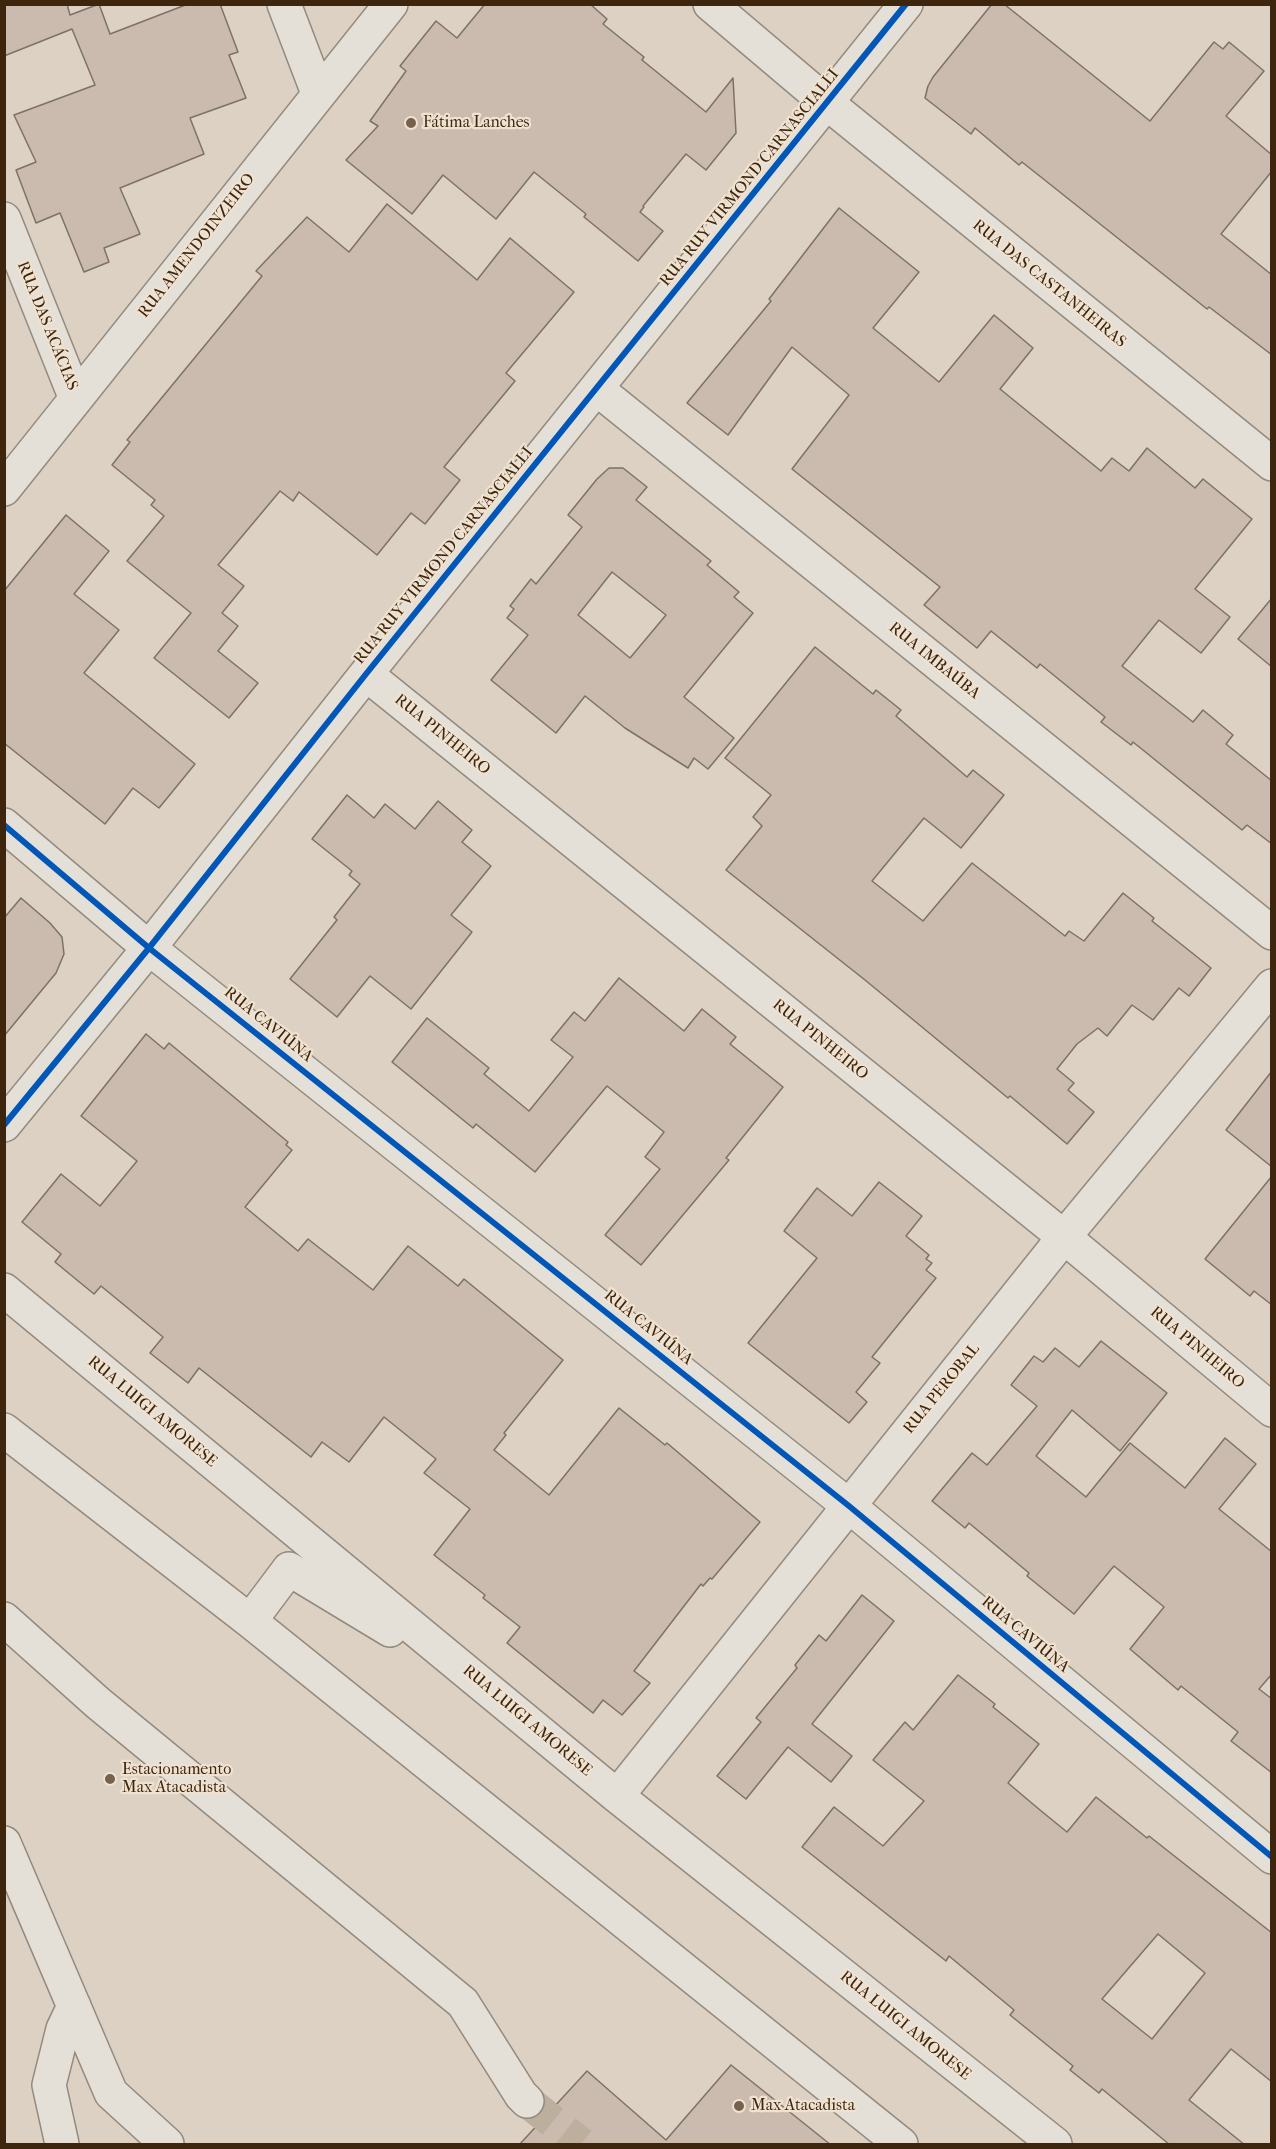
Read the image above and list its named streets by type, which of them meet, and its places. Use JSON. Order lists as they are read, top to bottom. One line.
{"streets":{"street":["RUA RUY VIRMOND CARNASCIALLI","RUA AMENDOINZEIRO","RUA DAS CASTANHEIRAS","RUA DAS ACÁCIAS","RUA IMBAÚBA","RUA PINHEIRO","RUA CAVIÚNA","RUA PEROBAL","RUA LUIGI AMORESE"]},"crossings":[["RUA RUY VIRMOND CARNASCIALLI","RUA DAS CASTANHEIRAS"],["RUA RUY VIRMOND CARNASCIALLI","RUA IMBAÚBA"],["RUA RUY VIRMOND CARNASCIALLI","RUA PINHEIRO"],["RUA RUY VIRMOND CARNASCIALLI","RUA CAVIÚNA"],["RUA AMENDOINZEIRO","RUA DAS ACÁCIAS"],["RUA PINHEIRO","RUA PEROBAL"],["RUA CAVIÚNA","RUA PEROBAL"],["RUA PEROBAL","RUA LUIGI AMORESE"]],"places":["Fátima Lanches","Estacionamento Max Atacadista","Max Atacadista"]}
